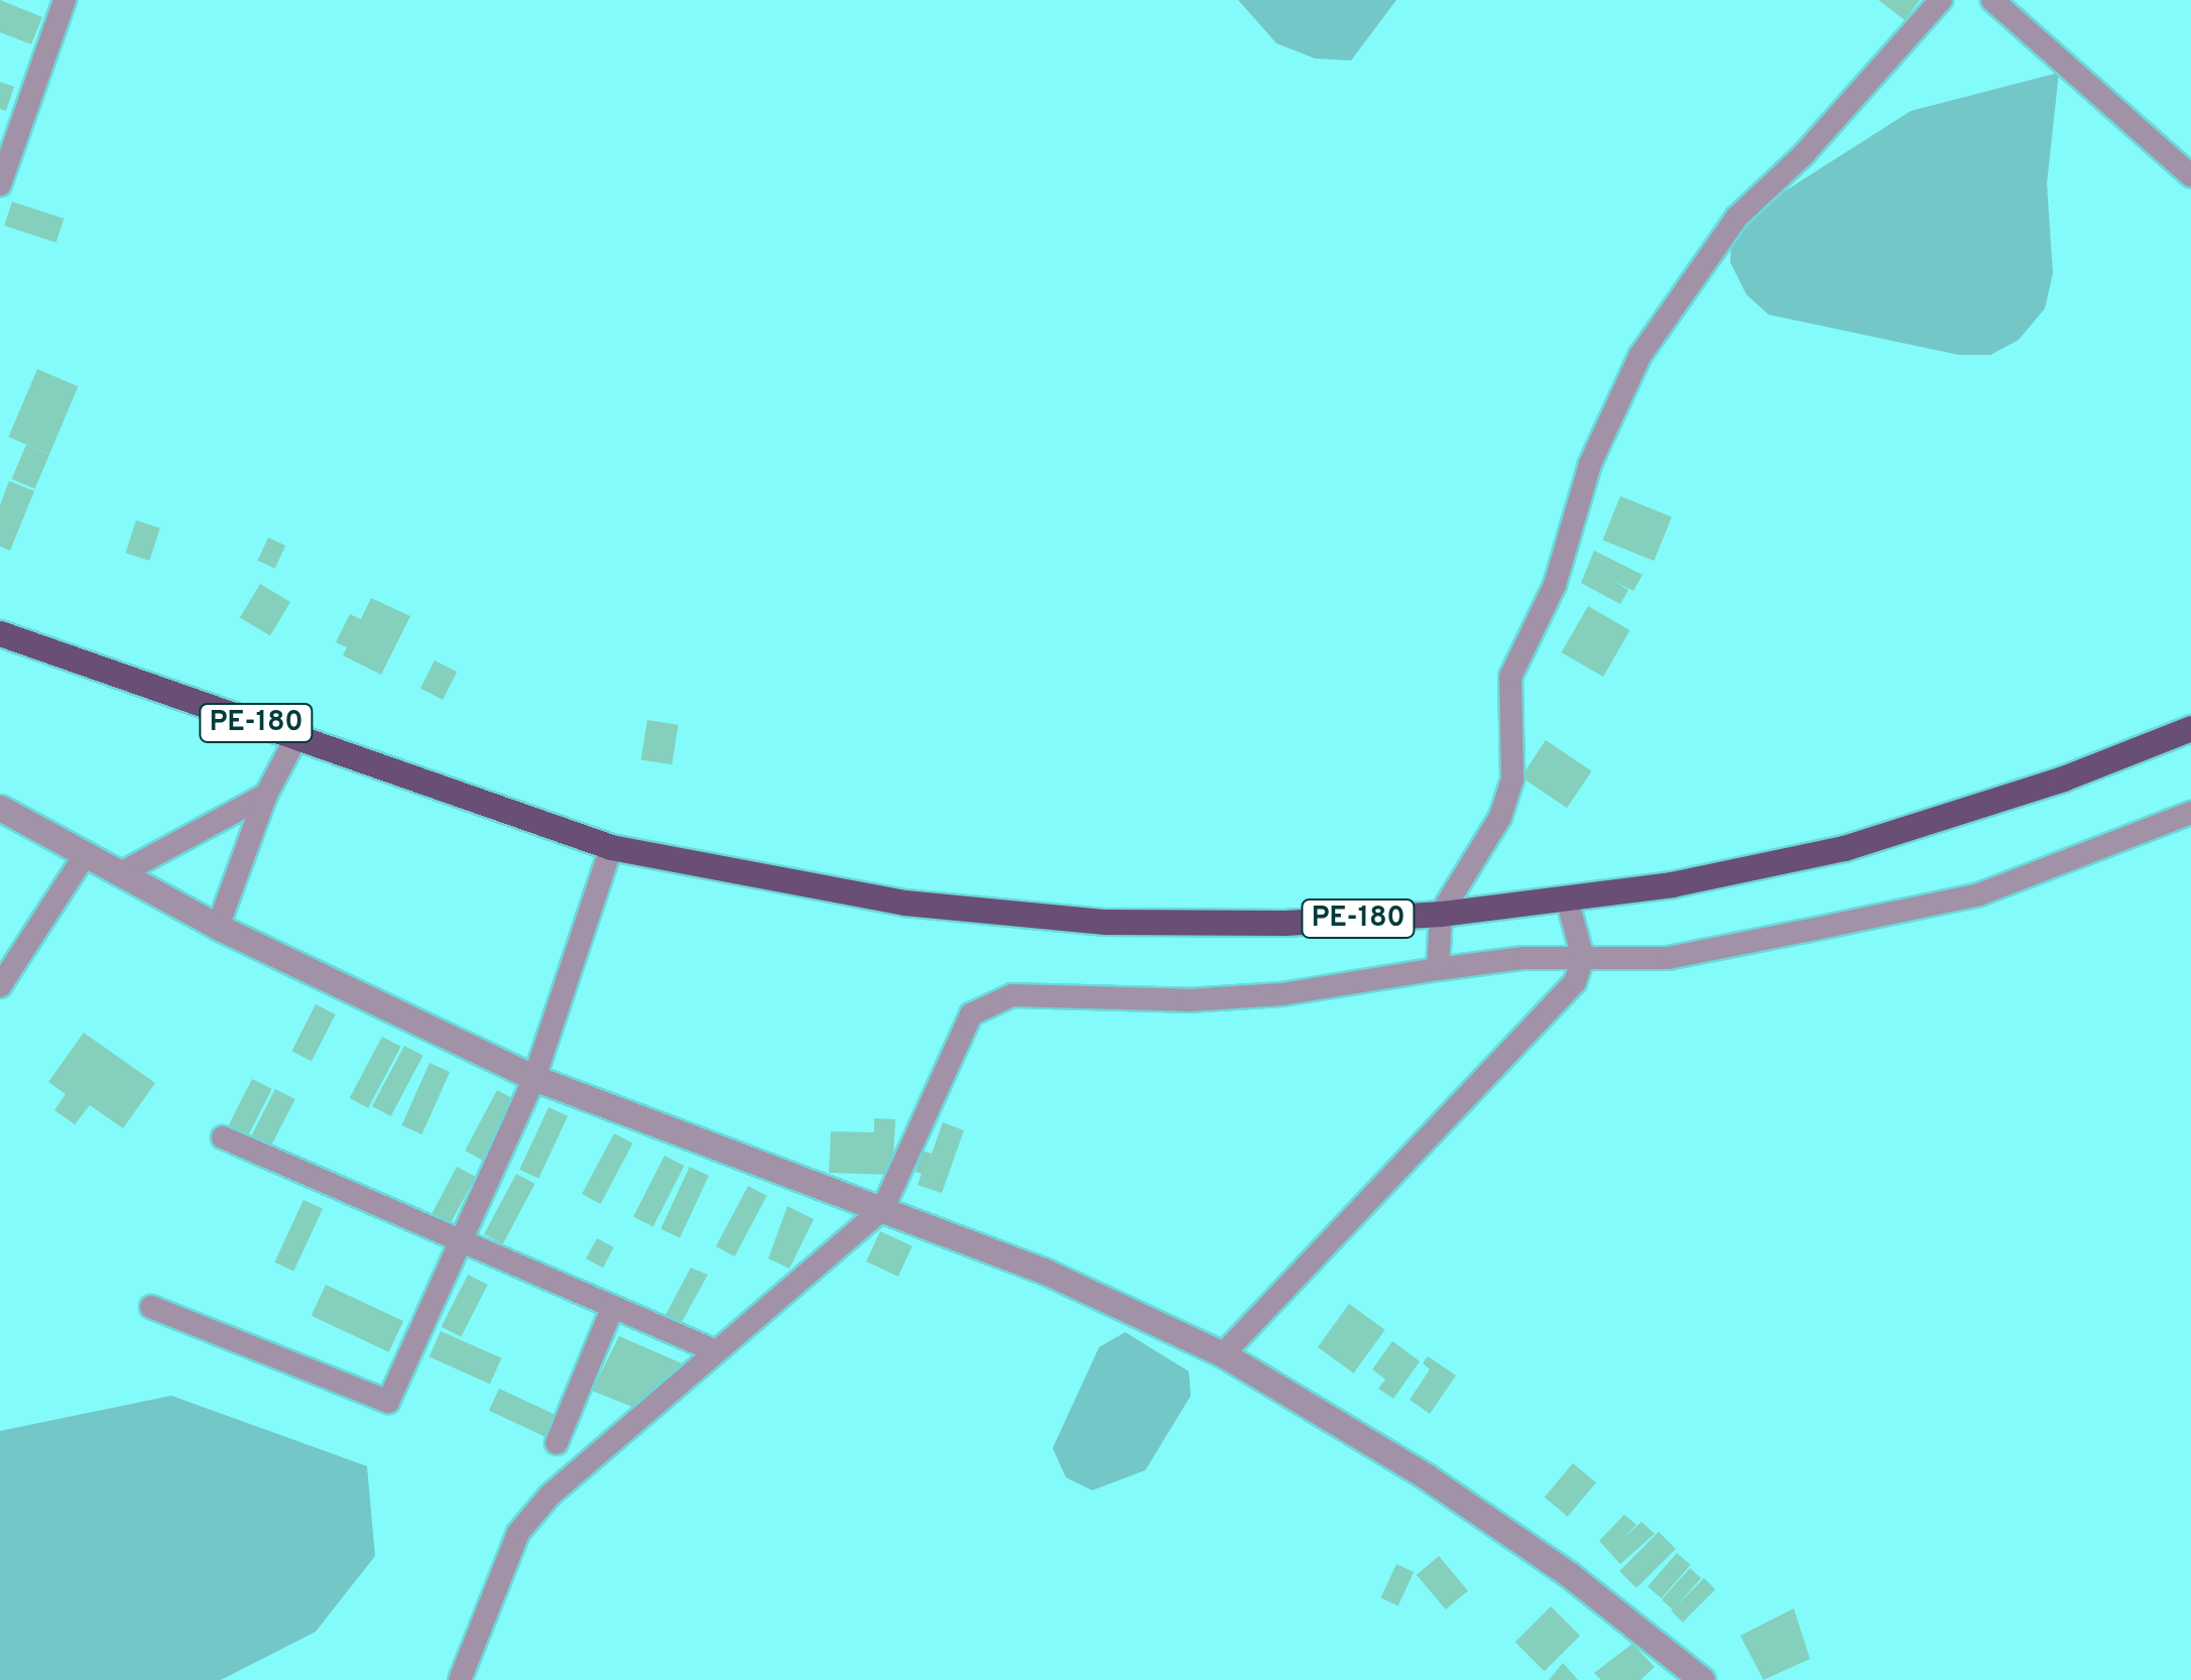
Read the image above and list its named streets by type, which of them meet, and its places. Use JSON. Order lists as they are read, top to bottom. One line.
{"streets":{"main road":["PE-180"]}}
